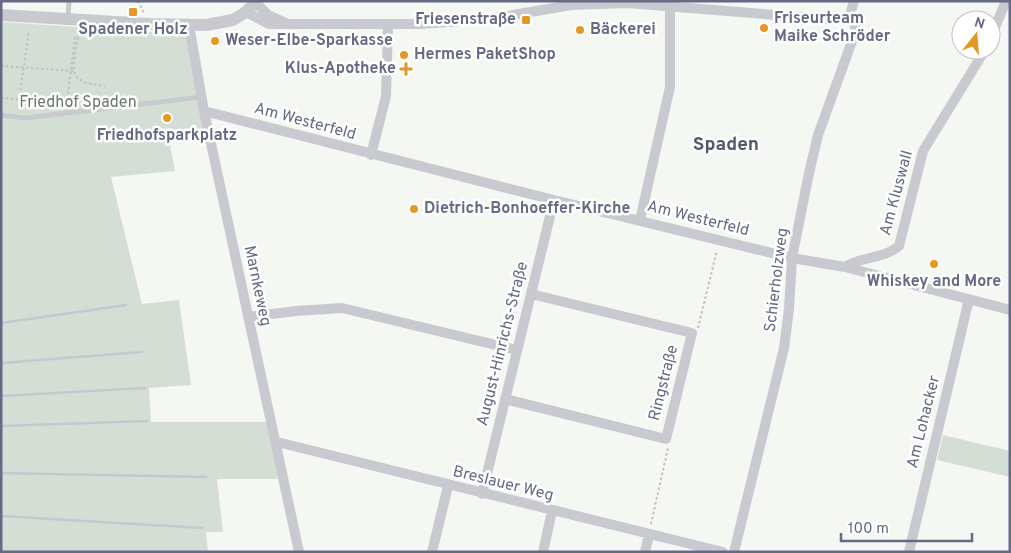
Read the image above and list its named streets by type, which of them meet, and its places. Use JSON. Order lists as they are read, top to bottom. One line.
{"streets":{"street":["Am Westerfeld","Am Kluswall","Schierholzweg","Marnkeweg","August-Hinrichs-Straße","Ringstraße","Am Lohacker","Breslauer Weg"]},"crossings":[["Am Westerfeld","Am Kluswall"],["Am Westerfeld","Schierholzweg"],["Am Westerfeld","Marnkeweg"],["Am Westerfeld","August-Hinrichs-Straße"],["Am Westerfeld","Am Lohacker"],["Marnkeweg","Breslauer Weg"],["August-Hinrichs-Straße","Ringstraße"],["August-Hinrichs-Straße","Breslauer Weg"]],"districts":["Spaden"],"parks":["Friedhof Spaden"],"places":{"transit":["Spadener Holz","Friesenstraße"],"other":["Friseurteam Maike Schröder","Bäckerei","Weser-Elbe-Sparkasse","Hermes PaketShop","Friedhofsparkplatz","Dietrich-Bonhoeffer-Kirche","Whiskey and More"],"health":["Klus-Apotheke"]},"scale_bar":"100 m","north":"top"}
